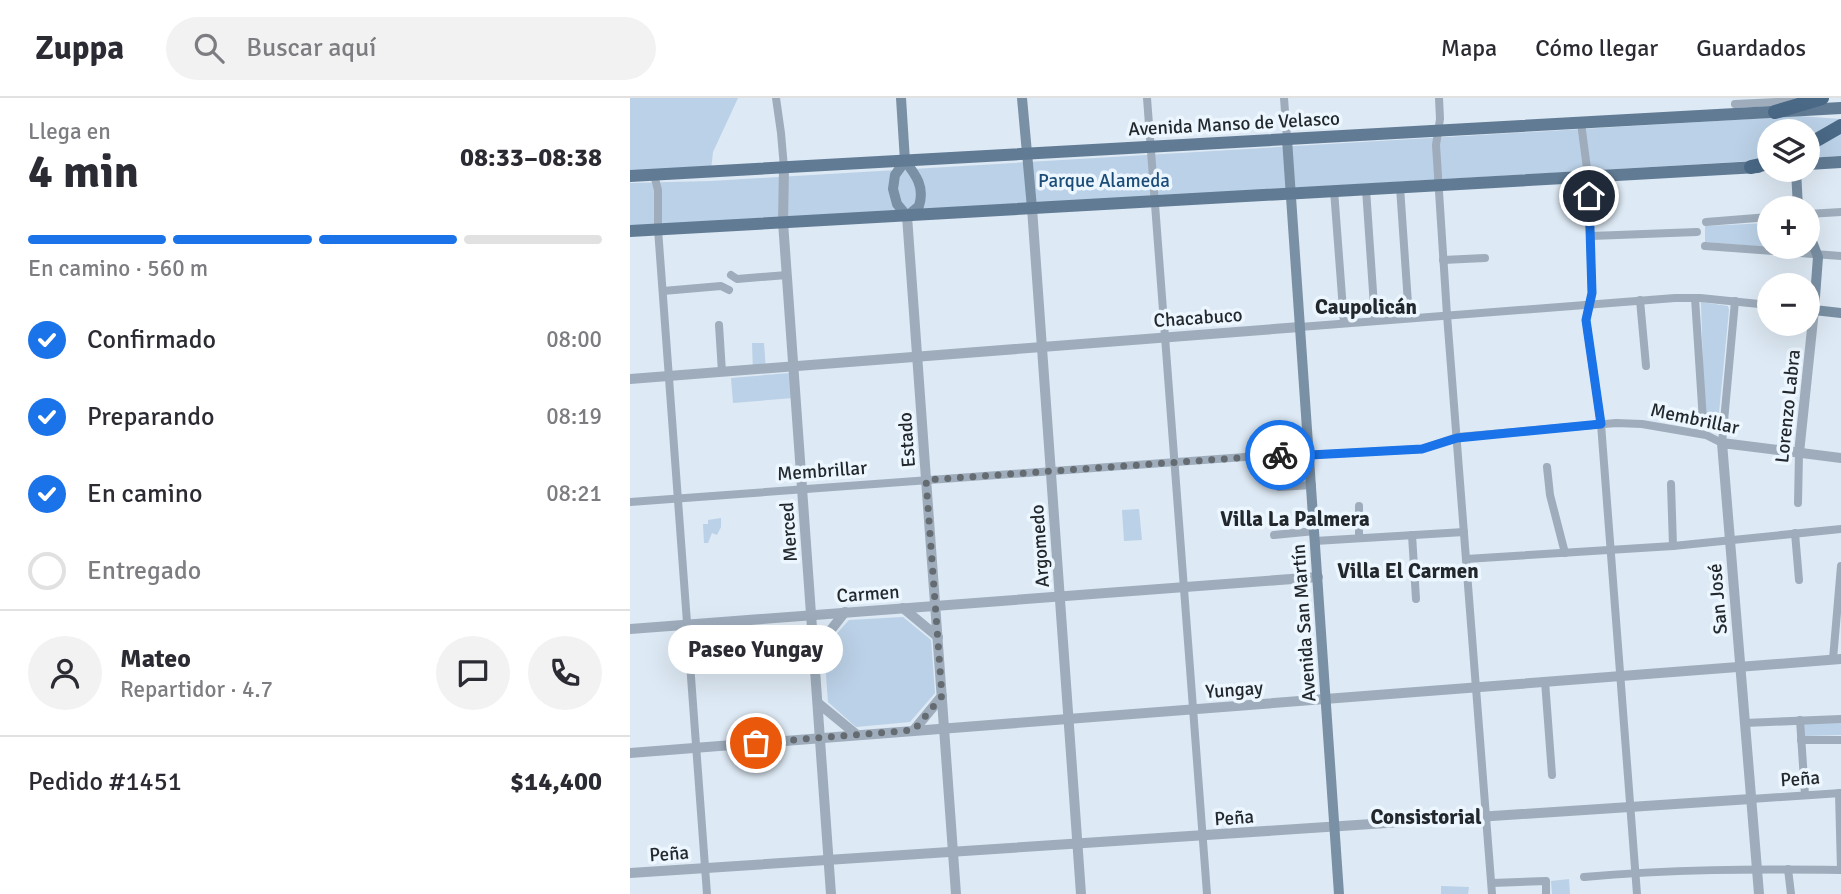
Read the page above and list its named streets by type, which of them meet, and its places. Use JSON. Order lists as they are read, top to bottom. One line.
{"streets":{"main road":["Avenida Manso de Velasco","Estado","Argomedo","Avenida San Martín"],"street":["Chacabuco","Lorenzo Labra","Membrillar","Merced","Carmen","San José","Yungay","Peña"]},"crossings":[["Avenida Manso de Velasco","Estado"],["Avenida Manso de Velasco","Merced"],["Avenida Manso de Velasco","Argomedo"],["Avenida Manso de Velasco","Avenida San Martín"],["Chacabuco","Estado"],["Chacabuco","Merced"],["Chacabuco","Argomedo"],["Chacabuco","San José"],["Chacabuco","Avenida San Martín"],["Lorenzo Labra","Membrillar"],["Membrillar","Estado"],["Membrillar","Merced"],["Membrillar","Argomedo"],["Membrillar","San José"],["Membrillar","Avenida San Martín"],["Estado","Merced"],["Estado","Carmen"],["Estado","Yungay"],["Estado","Peña"],["Merced","Carmen"],["Merced","Yungay"],["Merced","Peña"],["Argomedo","Carmen"],["Argomedo","Yungay"],["Argomedo","Peña"],["Carmen","Avenida San Martín"],["Carmen","Yungay"],["San José","Yungay"],["San José","Peña"],["Avenida San Martín","Yungay"],["Avenida San Martín","Peña"]],"districts":["Caupolicán","Villa La Palmera","Villa El Carmen","Consistorial"],"parks":["Parque Alameda"],"places":["Paseo Yungay"],"page":{"header":"Zuppa","search":"Buscar aquí","nav":["Mapa","Cómo llegar","Guardados"],"heading":["4 min","Llega en","08:33–08:38"],"panel":["Mateo","Repartidor · 4.7","Pedido #1451","$14,400"],"map_buttons":["+","−"],"bar":"En camino · 560 m","list":[["Confirmado","08:00"],["Preparando","08:19"],["En camino","08:21"],"Entregado"],"bubble":"Paseo Yungay"}}
